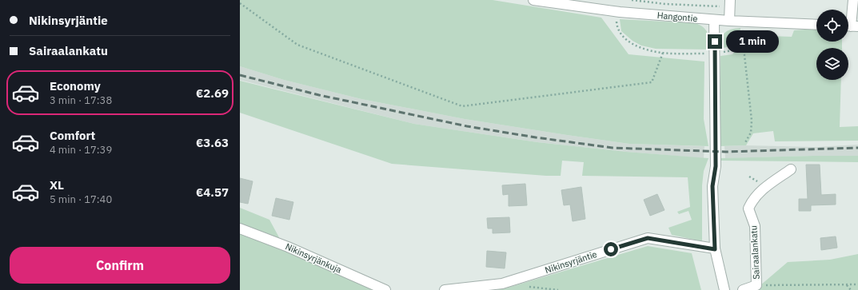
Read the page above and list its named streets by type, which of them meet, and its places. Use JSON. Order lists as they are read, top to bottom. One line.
{"streets":{"street":["Hangontie","Sairaalankatu","Nikinsyrjänkuja","Nikinsyrjäntie"]},"page":{"banner":["Nikinsyrjäntie","Sairaalankatu"],"bubble":"1 min","list":[{"name":"Economy","note":"3 min · 17:38","value":"€2.69"},{"name":"Comfort","note":"4 min · 17:39","value":"€3.63"},{"name":"XL","note":"5 min · 17:40","value":"€4.57"}],"buttons":"Confirm"}}
